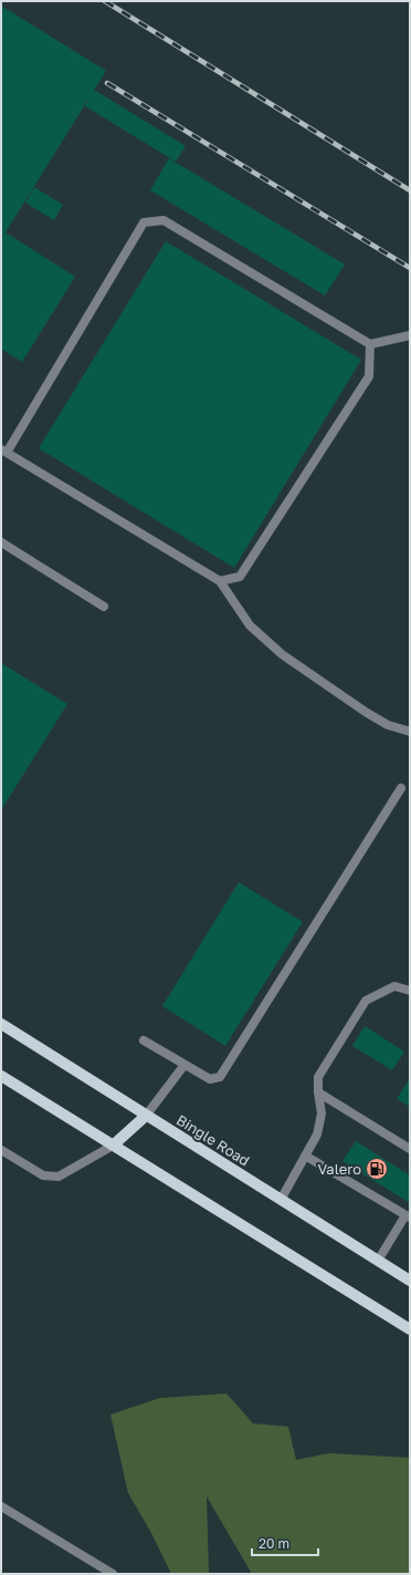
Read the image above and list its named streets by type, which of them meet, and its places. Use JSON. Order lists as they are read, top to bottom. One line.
{"streets":{"main road":["Bingle Road"]},"places":{"fuel station":["Valero"]},"scale_bar":"20 m"}
